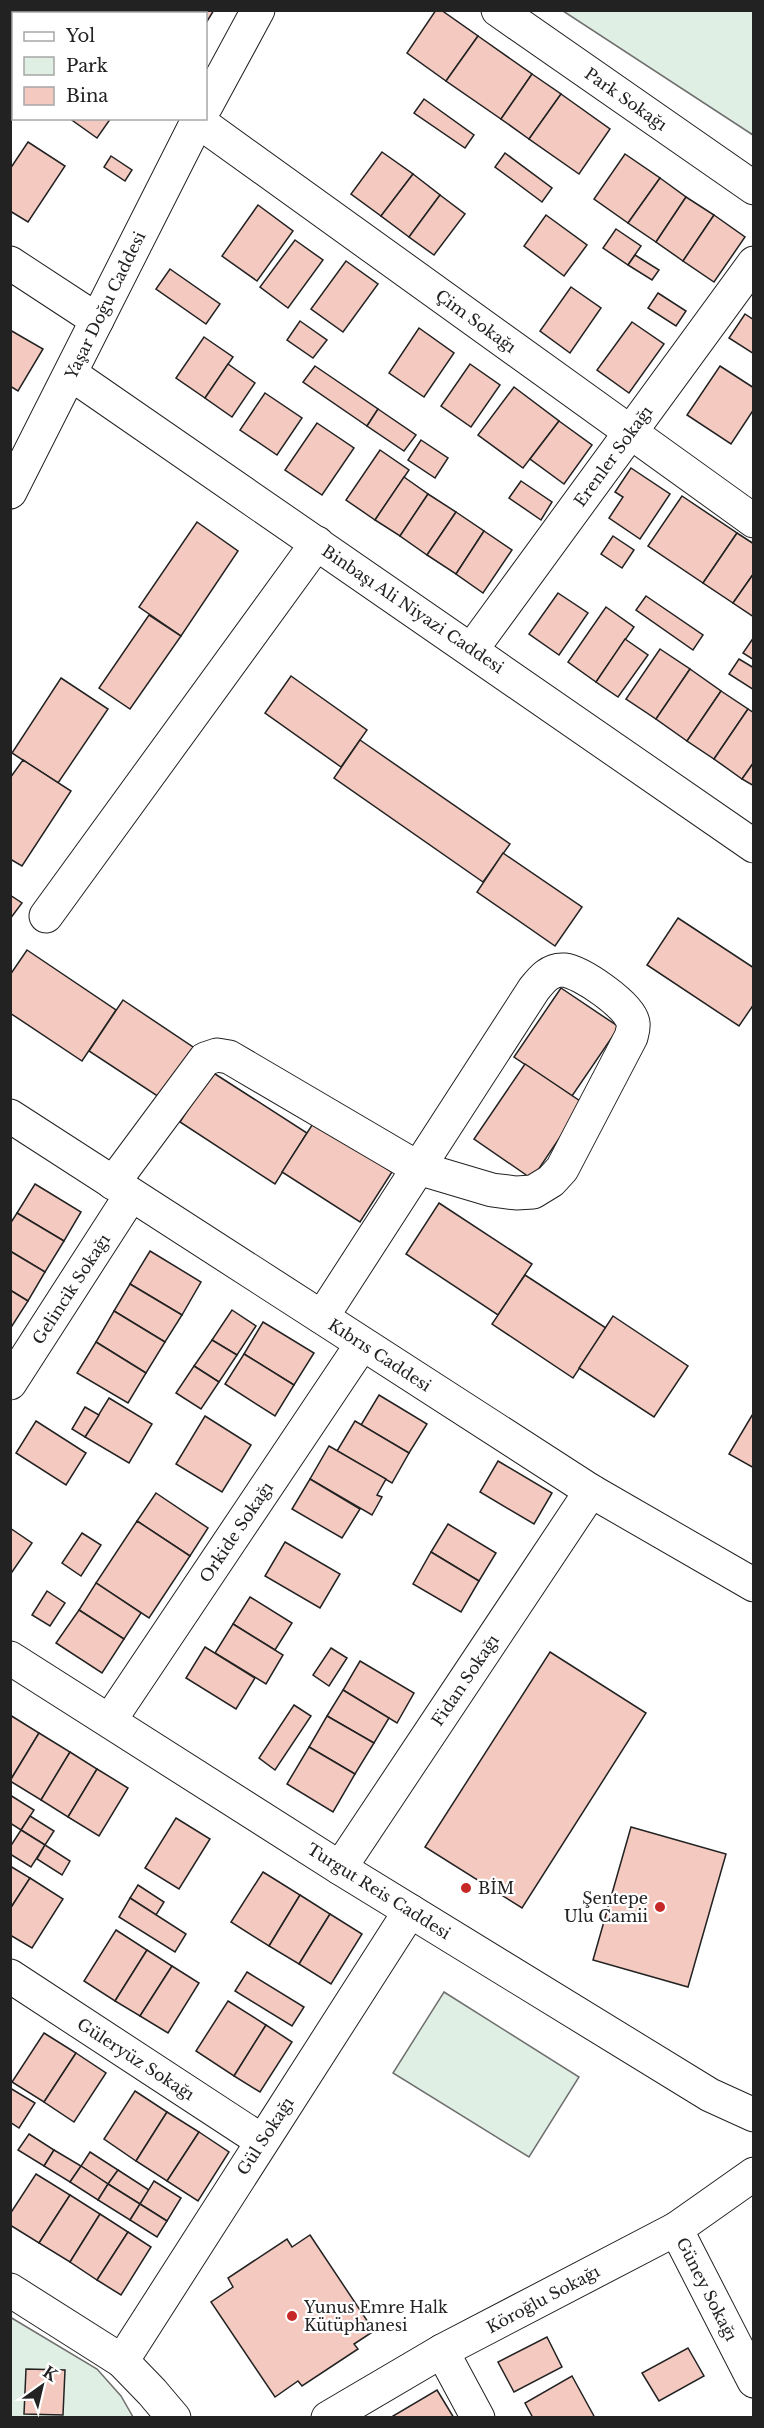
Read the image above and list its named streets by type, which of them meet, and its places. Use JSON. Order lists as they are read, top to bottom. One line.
{"streets":{"street":["Park Sokağı","Yaşar Doğu Caddesi","Çim Sokağı","Erenler Sokağı","Binbaşı Ali Niyazi Caddesi","Gelincik Sokağı","Kıbrıs Caddesi","Orkide Sokağı","Fidan Sokağı","Turgut Reis Caddesi","Güleryüz Sokağı","Gül Sokağı","Güney Sokağı","Köroğlu Sokağı"]},"crossings":[["Yaşar Doğu Caddesi","Binbaşı Ali Niyazi Caddesi"],["Çim Sokağı","Erenler Sokağı"],["Erenler Sokağı","Binbaşı Ali Niyazi Caddesi"],["Gelincik Sokağı","Kıbrıs Caddesi"],["Kıbrıs Caddesi","Orkide Sokağı"],["Kıbrıs Caddesi","Fidan Sokağı"],["Orkide Sokağı","Turgut Reis Caddesi"],["Fidan Sokağı","Turgut Reis Caddesi"],["Turgut Reis Caddesi","Gül Sokağı"],["Güleryüz Sokağı","Gül Sokağı"],["Güney Sokağı","Köroğlu Sokağı"]],"places":["BİM","Şentepe Ulu Camii","Yunus Emre Halk Kütüphanesi"],"legend":["Yol","Park","Bina"],"north":"top right"}
